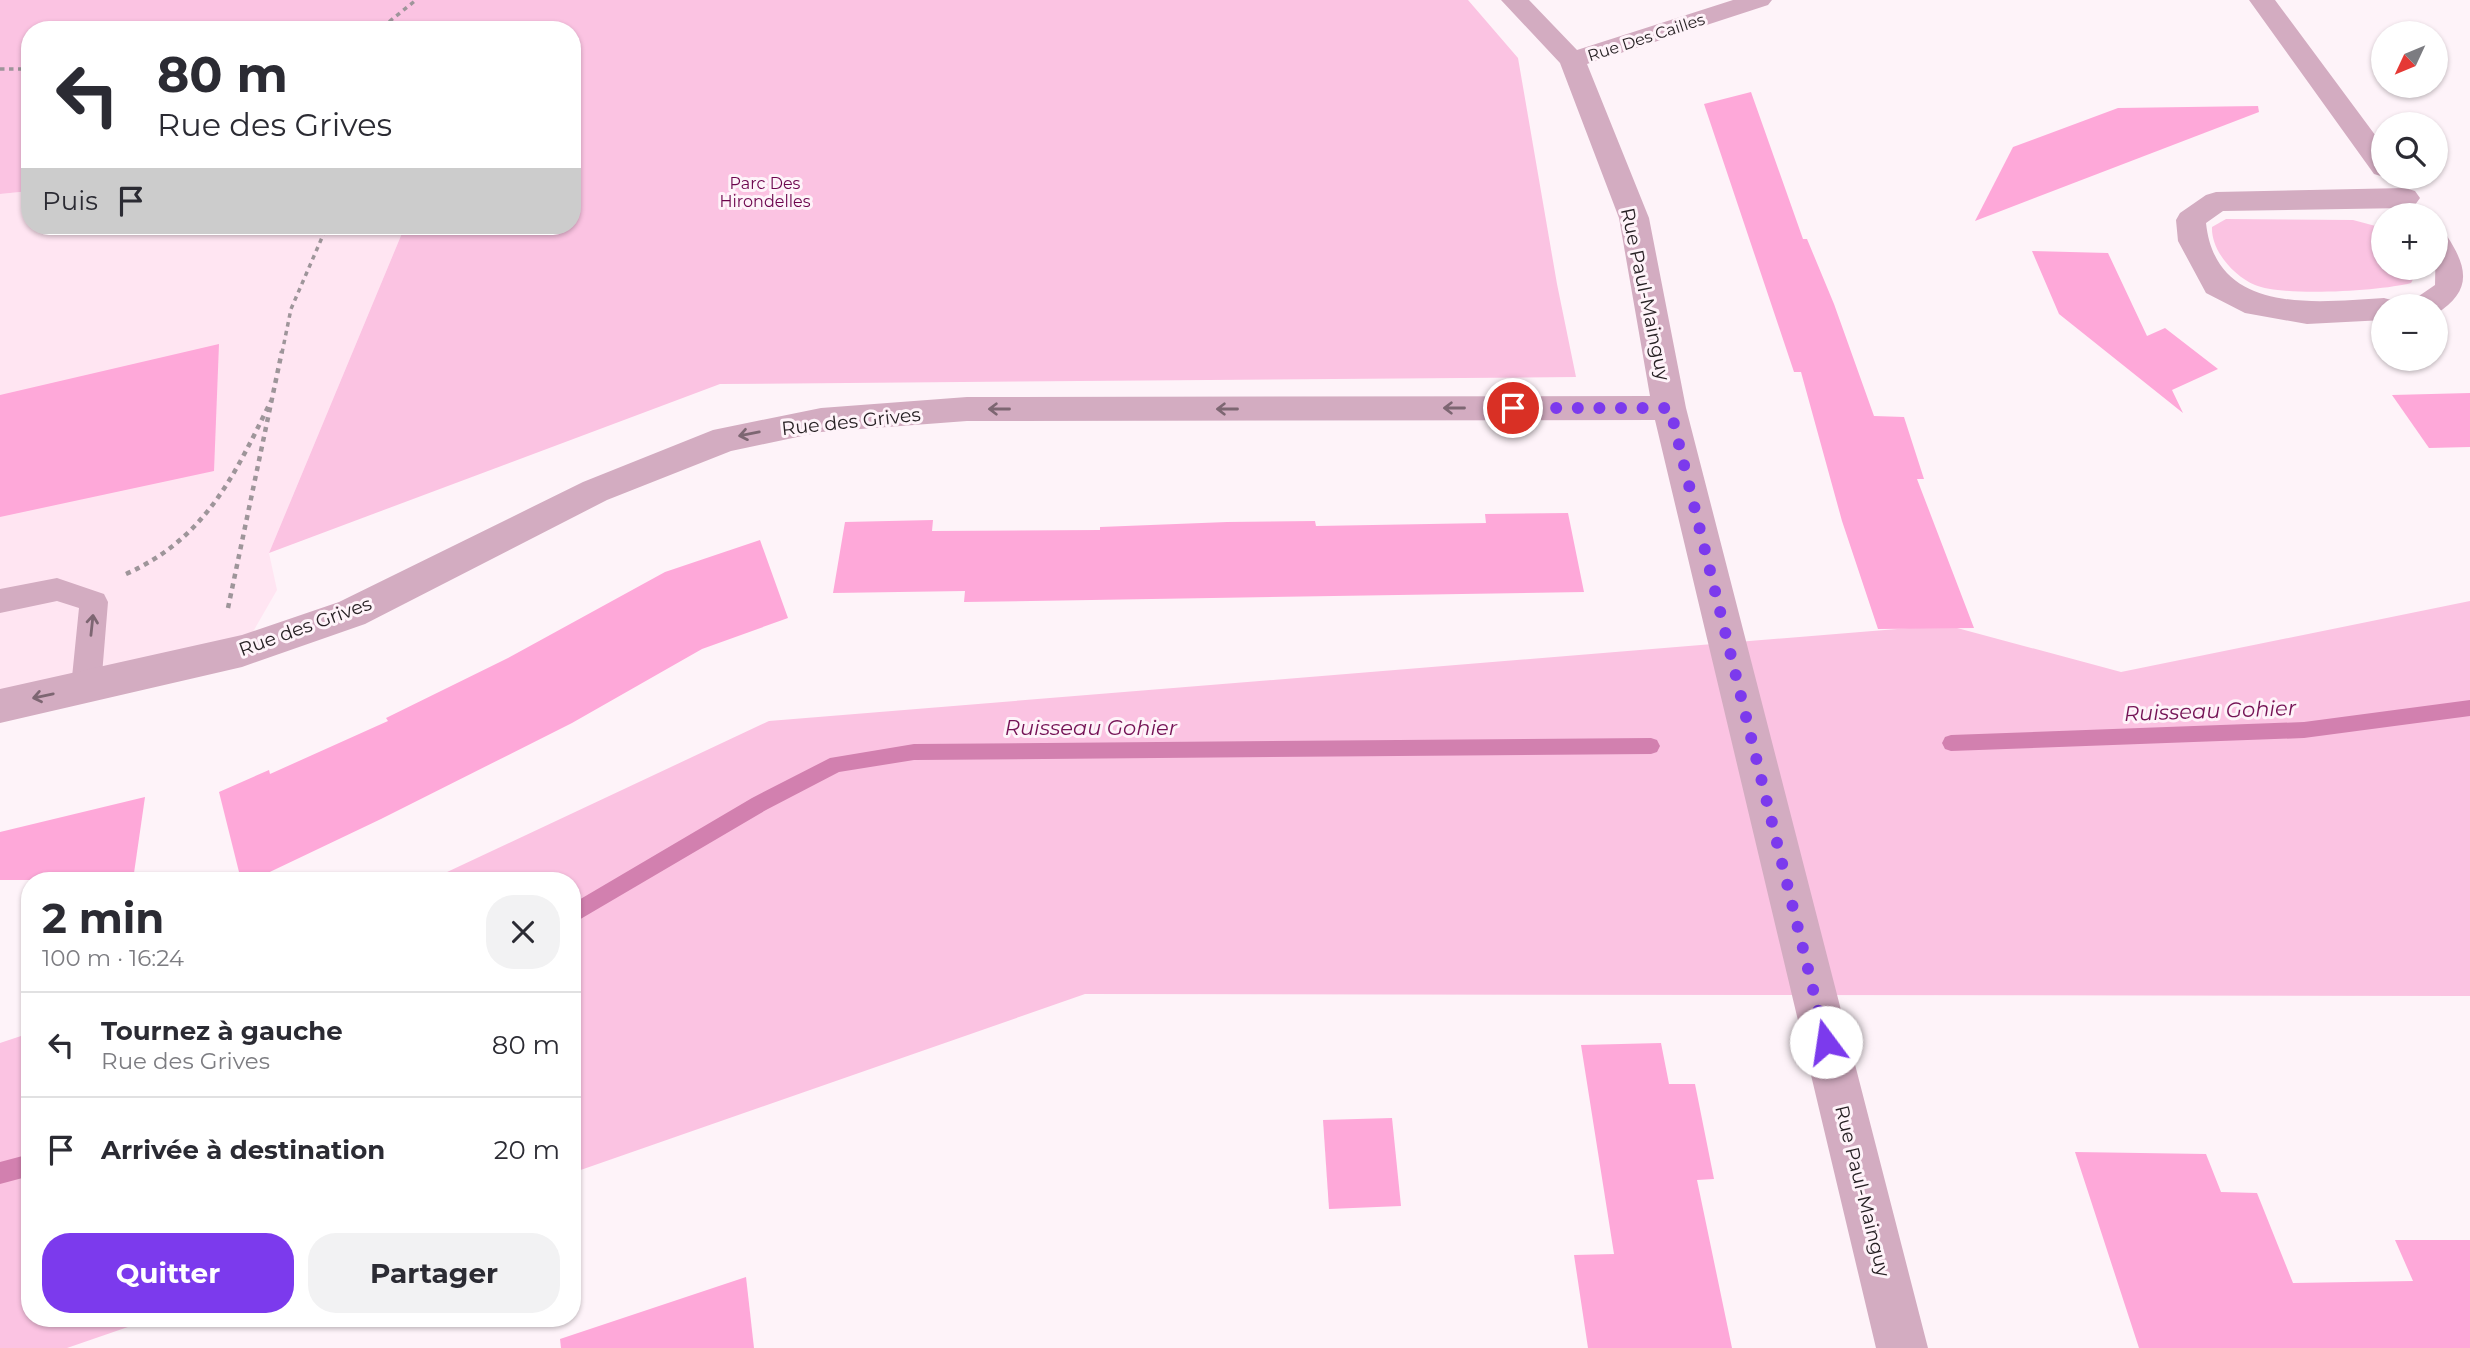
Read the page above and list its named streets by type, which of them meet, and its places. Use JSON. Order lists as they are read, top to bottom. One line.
{"streets":{"street":["Rue Des Cailles","Rue Paul-Mainguy","Rue des Grives"]},"crossings":[["Rue Des Cailles","Rue Paul-Mainguy"],["Rue Paul-Mainguy","Rue des Grives"]],"one_way":["Rue des Grives"],"water":["Ruisseau Gohier"],"parks":["Parc Des Hirondelles"],"north":"bottom left","page":{"map_buttons":["+","−"],"turn":["80 m","Rue des Grives"],"then":"Puis","heading":["2 min","100 m · 16:24"],"list":[{"name":"Tournez à gauche","note":"Rue des Grives","value":"80 m"},{"name":"Arrivée à destination","value":"20 m"}],"buttons":["Quitter","Partager"]}}
